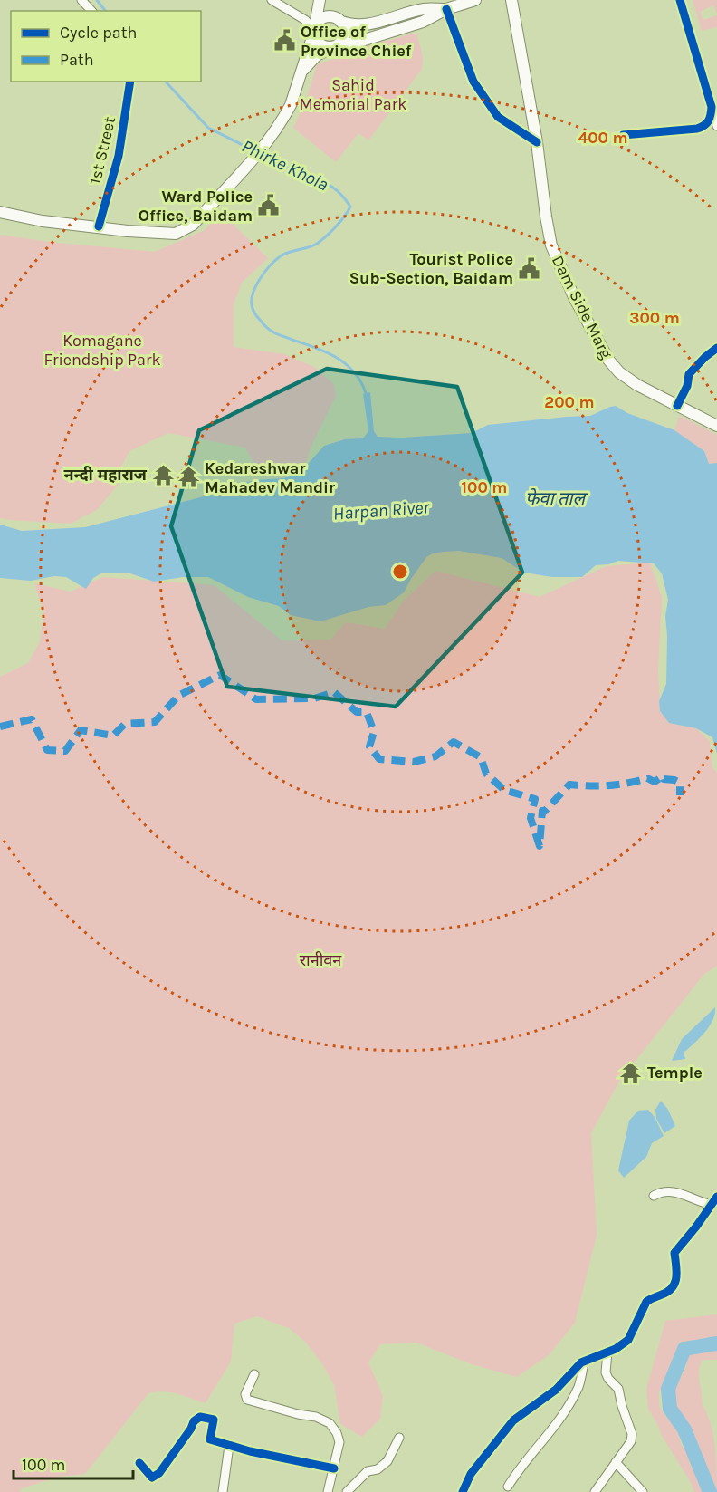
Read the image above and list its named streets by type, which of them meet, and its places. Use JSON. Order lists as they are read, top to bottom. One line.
{"streets":{"main road":["Dam Side Marg"],"street":["1st Street"]},"water":["Phirke Khola","फेवा ताल","Harpan River"],"parks":["Sahid Memorial Park","Komagane Friendship Park","रानीवन"],"places":{"public building":["Office of Province Chief","Ward Police Office, Baidam","Tourist Police Sub-Section, Baidam"],"temple":["नन्दी महाराज","Kedareshwar Mahadev Mandir","Temple"]},"legend":["Cycle path","Path"],"scale_bar":"100 m","rings":["400 m","300 m","200 m","100 m"]}
